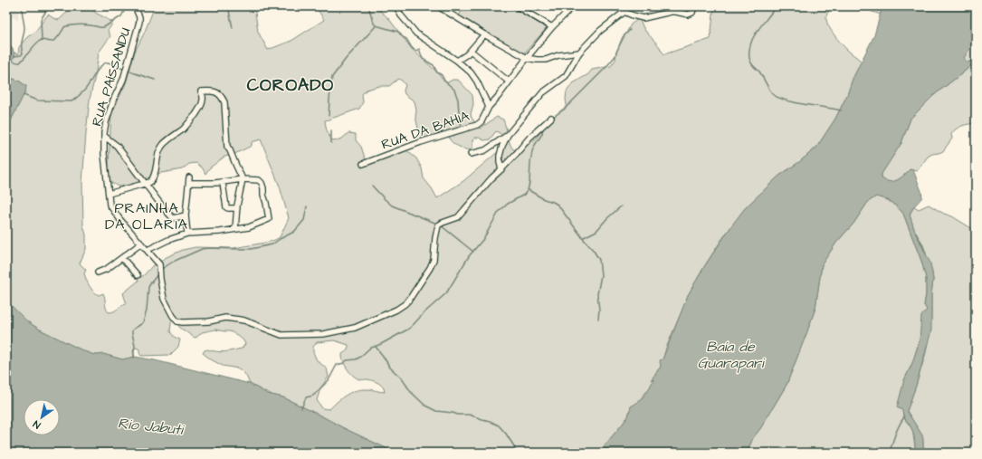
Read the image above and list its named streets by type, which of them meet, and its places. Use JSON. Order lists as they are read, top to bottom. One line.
{"streets":{"street":["RUA PAÍSSANDU","RUA DA BAHIA"]},"districts":["COROADO","PRAINHA DA OLARIA"],"water":["Baía de Guarapari","Rio Jabuti"],"north":"bottom left"}
